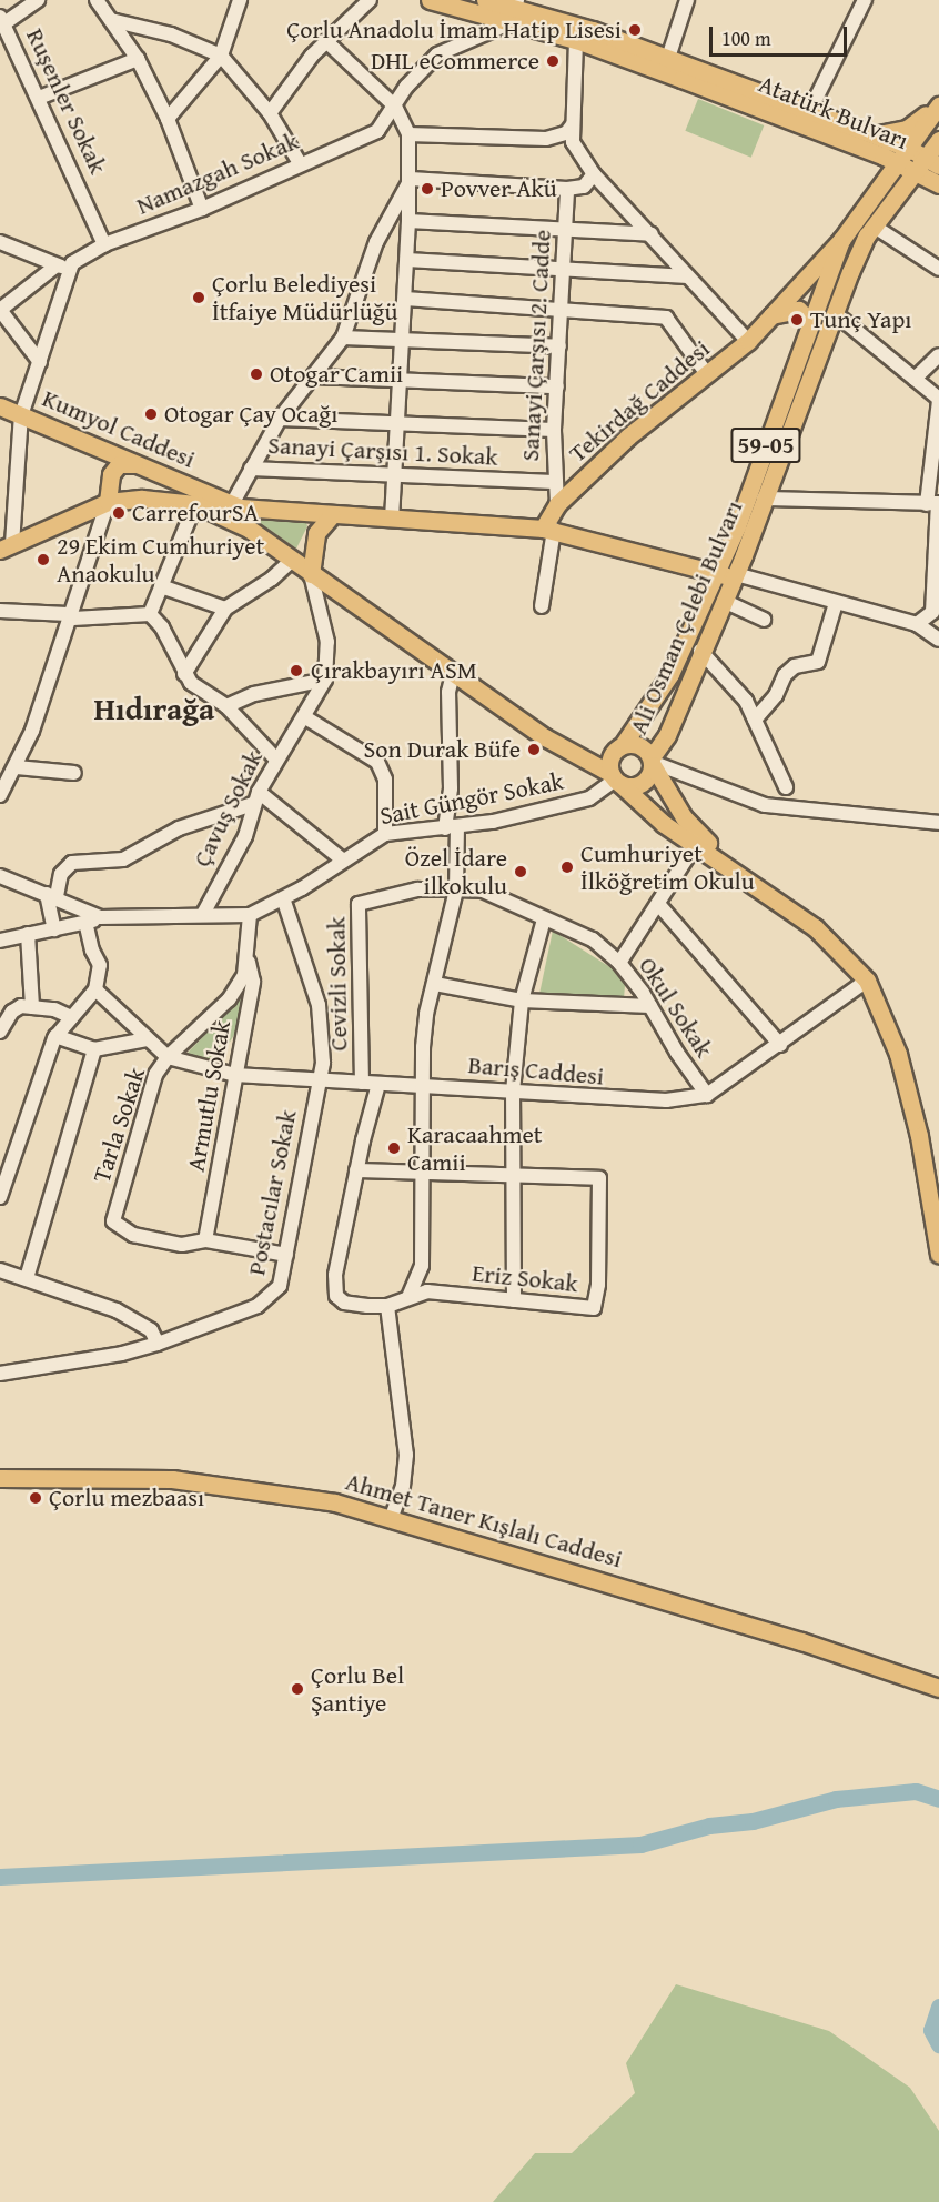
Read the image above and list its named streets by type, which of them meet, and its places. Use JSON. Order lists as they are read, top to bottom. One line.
{"streets":{"main road":["Atatürk Bulvarı","Tekirdağ Caddesi","Kumyol Caddesi","59-05","Ali Osman Çelebi Bulvarı","Ahmet Taner Kışlalı Caddesi"],"street":["Ruşenler Sokak","Namazgah Sokak","Sanayi Çarşısı 2. Cadde","Sanayi Çarşısı 1. Sokak","Sait Güngör Sokak","Çavuş Sokak","Cevizli Sokak","Okul Sokak","Barış Caddesi","Armutlu Sokak","Tarla Sokak","Postacılar Sokak","Eriz Sokak"]},"crossings":[["Ruşenler Sokak","Namazgah Sokak"],["Atatürk Bulvarı","Namazgah Sokak"],["Atatürk Bulvarı","Ali Osman Çelebi Bulvarı"],["Sanayi Çarşısı 2. Cadde","Tekirdağ Caddesi"],["Sanayi Çarşısı 2. Cadde","Sanayi Çarşısı 1. Sokak"],["Tekirdağ Caddesi","Ali Osman Çelebi Bulvarı"],["Ali Osman Çelebi Bulvarı","Sait Güngör Sokak"],["Sait Güngör Sokak","Çavuş Sokak"],["Sait Güngör Sokak","Tarla Sokak"],["Sait Güngör Sokak","Postacılar Sokak"],["Cevizli Sokak","Okul Sokak"],["Cevizli Sokak","Barış Caddesi"],["Okul Sokak","Barış Caddesi"],["Barış Caddesi","Armutlu Sokak"],["Barış Caddesi","Tarla Sokak"],["Barış Caddesi","Postacılar Sokak"],["Armutlu Sokak","Tarla Sokak"]],"districts":["Hıdırağa"],"places":["Çorlu Anadolu İmam Hatip Lisesi","DHL eCommerce","Povver Akü","Çorlu Belediyesi İtfaiye Müdürlüğü","Tunç Yapı","Otogar Camii","Otogar Çay Ocağı","CarrefourSA","29 Ekim Cumhuriyet Anaokulu","Çırakbayırı ASM","Son Durak Büfe","Cumhuriyet İlköğretim Okulu","Özel İdare ilkokulu","Karacaahmet Camii","Çorlu mezbaası","Çorlu Bel Şantiye"],"scale_bar":"100 m"}
